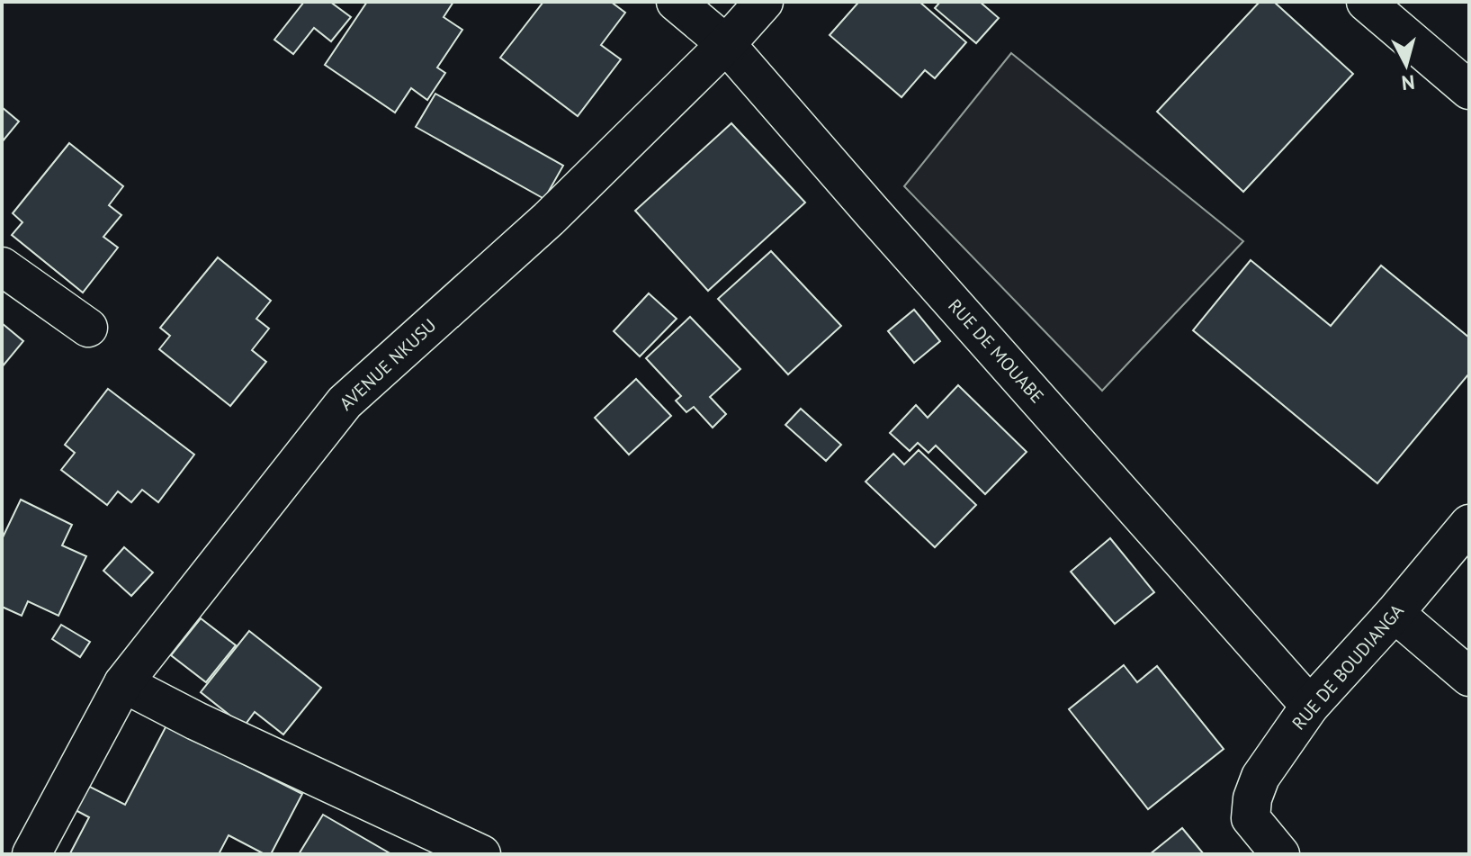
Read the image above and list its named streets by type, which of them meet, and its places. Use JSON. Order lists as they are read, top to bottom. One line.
{"streets":{"street":["RUE DE MOUABE","AVENUE NKUSU","RUE DE BOUDIANGA"]},"crossings":[["RUE DE MOUABE","AVENUE NKUSU"],["RUE DE MOUABE","RUE DE BOUDIANGA"]],"north":"bottom"}
